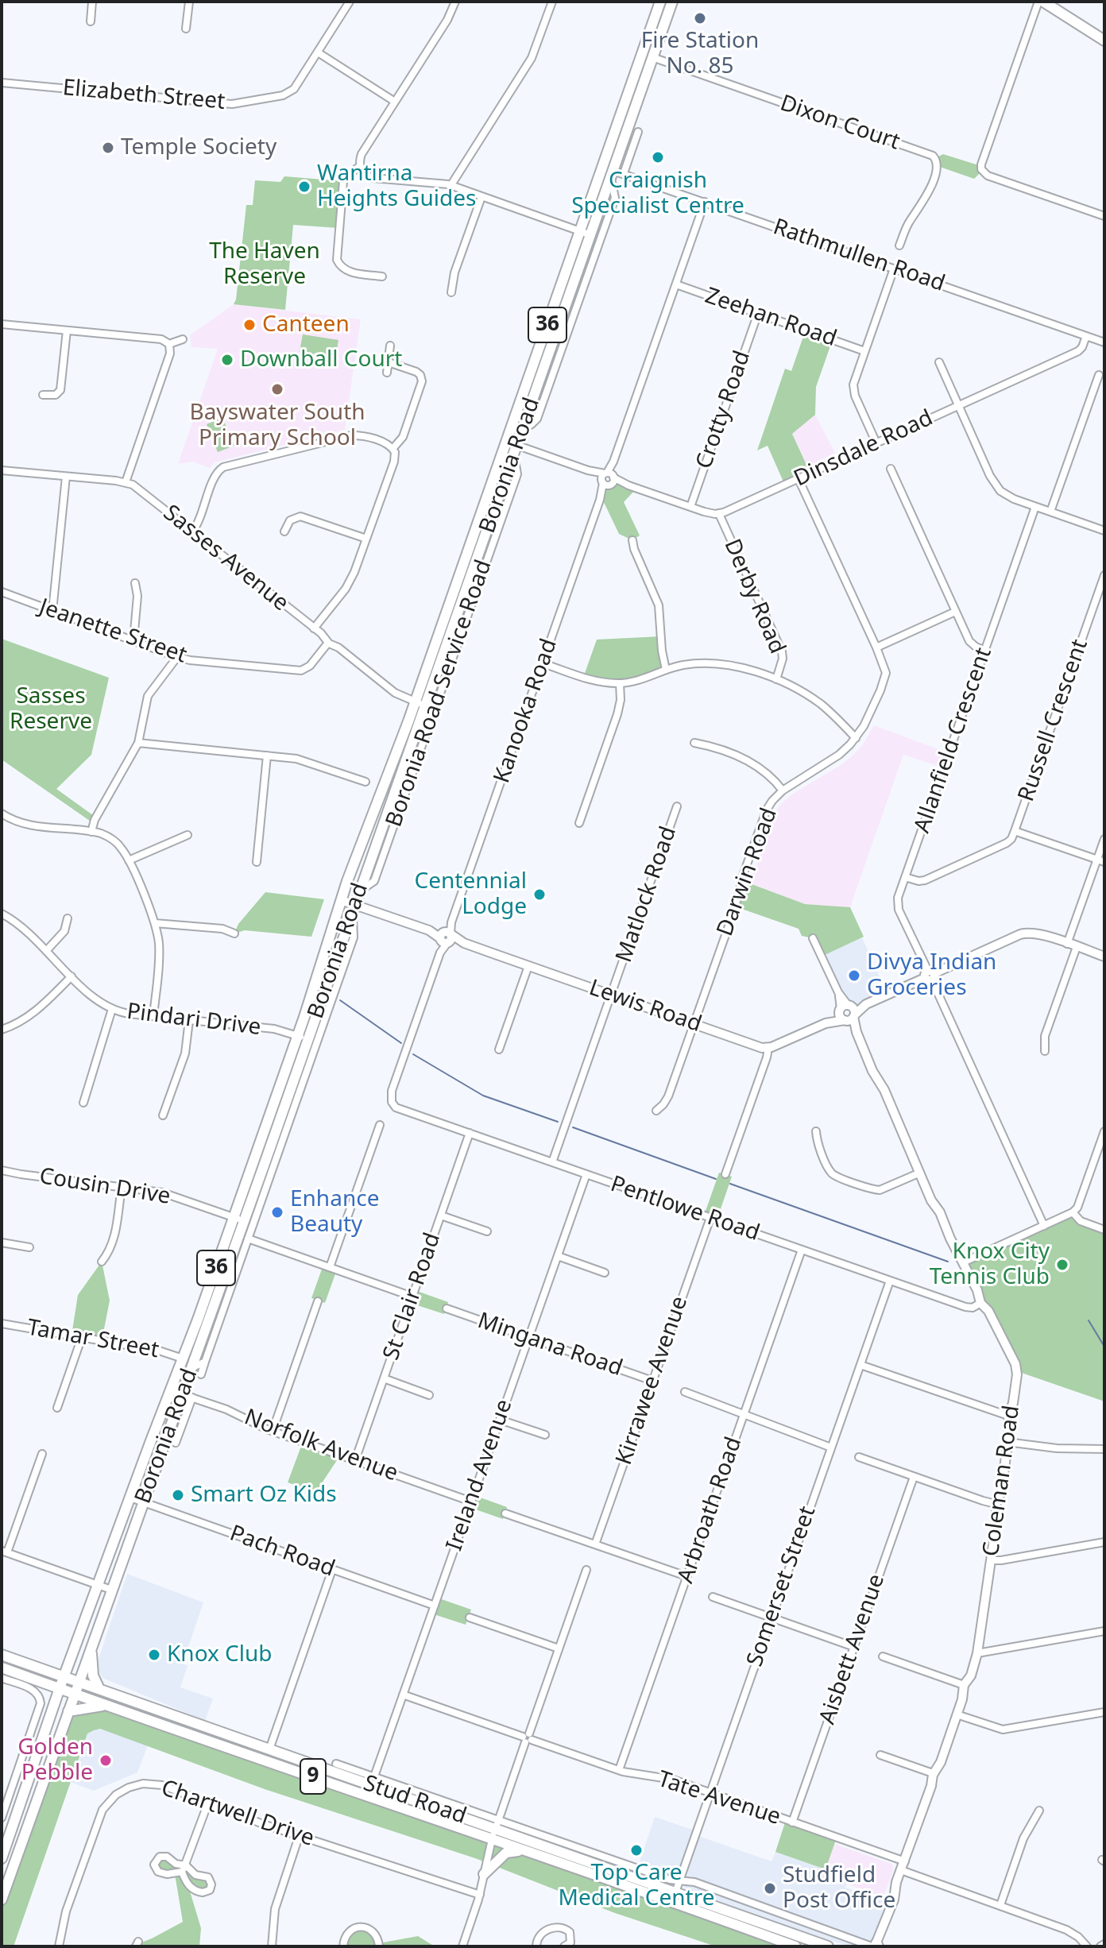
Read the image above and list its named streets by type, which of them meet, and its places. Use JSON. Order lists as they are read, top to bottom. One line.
{"streets":{"main road":["36","Boronia Road","9","Stud Road"],"street":["Elizabeth Street","Dixon Court","Rathmullen Road","Zeehan Road","Crotty Road","Dinsdale Road","Sasses Avenue","Derby Road","Jeanette Street","Boronia Road Service Road","Kanooka Road","Russell Crescent","Allanfield Crescent","Darwin Road","Matlock Road","Lewis Road","Pindari Drive","Cousin Drive","Pentlowe Road","St Clair Road","Tamar Street","Mingana Road","Kirrawee Avenue","Norfolk Avenue","Ireland Avenue","Coleman Road","Arbroath Road","Pach Road","Somerset Street","Aisbett Avenue","Tate Avenue","Chartwell Drive"]},"crossings":[["Dixon Court","Boronia Road"],["Rathmullen Road","Dinsdale Road"],["Rathmullen Road","Boronia Road"],["Rathmullen Road","Kanooka Road"],["Zeehan Road","Crotty Road"],["Zeehan Road","Kanooka Road"],["Dinsdale Road","Derby Road"],["Dinsdale Road","Darwin Road"],["Boronia Road","Sasses Avenue"],["Boronia Road","Boronia Road Service Road"],["Boronia Road","Lewis Road"],["Boronia Road","Pindari Drive"],["Boronia Road","Cousin Drive"],["Boronia Road","Tamar Street"],["Boronia Road","Norfolk Avenue"],["Boronia Road","Pach Road"],["Boronia Road","Stud Road"],["Sasses Avenue","Jeanette Street"],["Kanooka Road","Lewis Road"],["Kanooka Road","Pentlowe Road"],["Darwin Road","Lewis Road"],["Matlock Road","Lewis Road"],["Matlock Road","Pentlowe Road"],["Lewis Road","Pentlowe Road"],["Pentlowe Road","St Clair Road"],["Pentlowe Road","Kirrawee Avenue"],["Pentlowe Road","Ireland Avenue"],["Pentlowe Road","Coleman Road"],["Pentlowe Road","Arbroath Road"],["Pentlowe Road","Somerset Street"],["St Clair Road","Norfolk Avenue"],["Mingana Road","Kirrawee Avenue"],["Mingana Road","Ireland Avenue"],["Norfolk Avenue","Ireland Avenue"],["Ireland Avenue","Pach Road"],["Ireland Avenue","Tate Avenue"],["Ireland Avenue","Stud Road"],["Coleman Road","Tate Avenue"],["Coleman Road","Stud Road"],["Arbroath Road","Tate Avenue"],["Somerset Street","Tate Avenue"],["Somerset Street","Stud Road"],["Aisbett Avenue","Tate Avenue"]],"parks":["The Haven Reserve","Sasses Reserve"],"places":["Fire Station No. 85","Temple Society","Craignish Specialist Centre","Wantirna Heights Guides","Canteen","Downball Court","Bayswater South Primary School","Centennial Lodge","Divya Indian Groceries","Enhance Beauty","Knox City Tennis Club","Smart Oz Kids","Knox Club","Golden Pebble","Top Care Medical Centre","Studfield Post Office"]}
